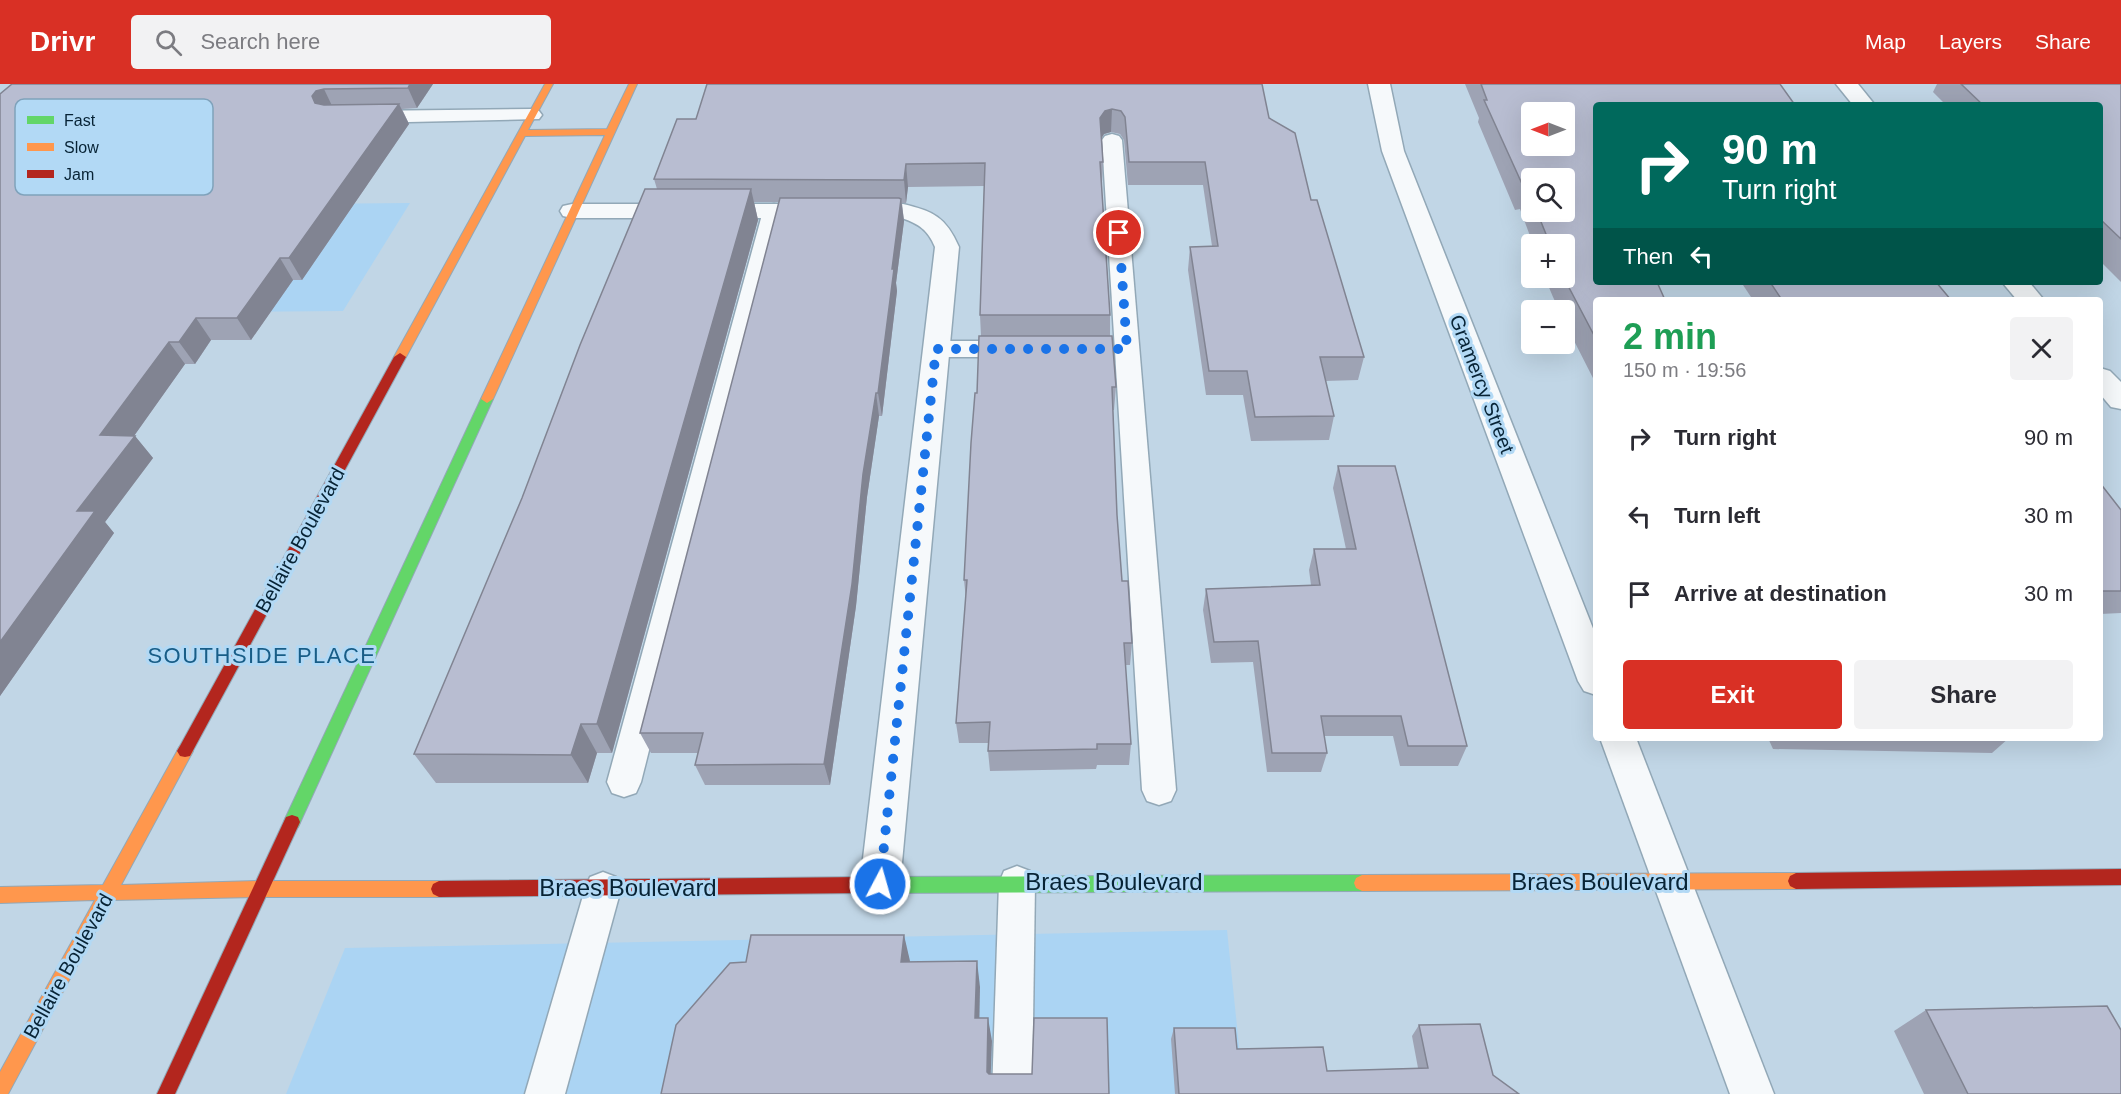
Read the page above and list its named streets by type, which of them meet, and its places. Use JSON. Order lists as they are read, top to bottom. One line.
{"streets":{"main road":["Bellaire Boulevard","Braes Boulevard"],"street":["Gramercy Street"]},"crossings":[["Bellaire Boulevard","Braes Boulevard"]],"districts":["SOUTHSIDE PLACE"],"legend":["Fast","Slow","Jam"],"north":"left","page":{"header":"Drivr","search":"Search here","nav":["Map","Layers","Share"],"map_buttons":["+","−"],"turn":["90 m","Turn right"],"then":"Then","heading":["2 min","150 m · 19:56"],"list":[{"name":"Turn right","value":"90 m"},{"name":"Turn left","value":"30 m"},{"name":"Arrive at destination","value":"30 m"}],"buttons":["Exit","Share"]}}
